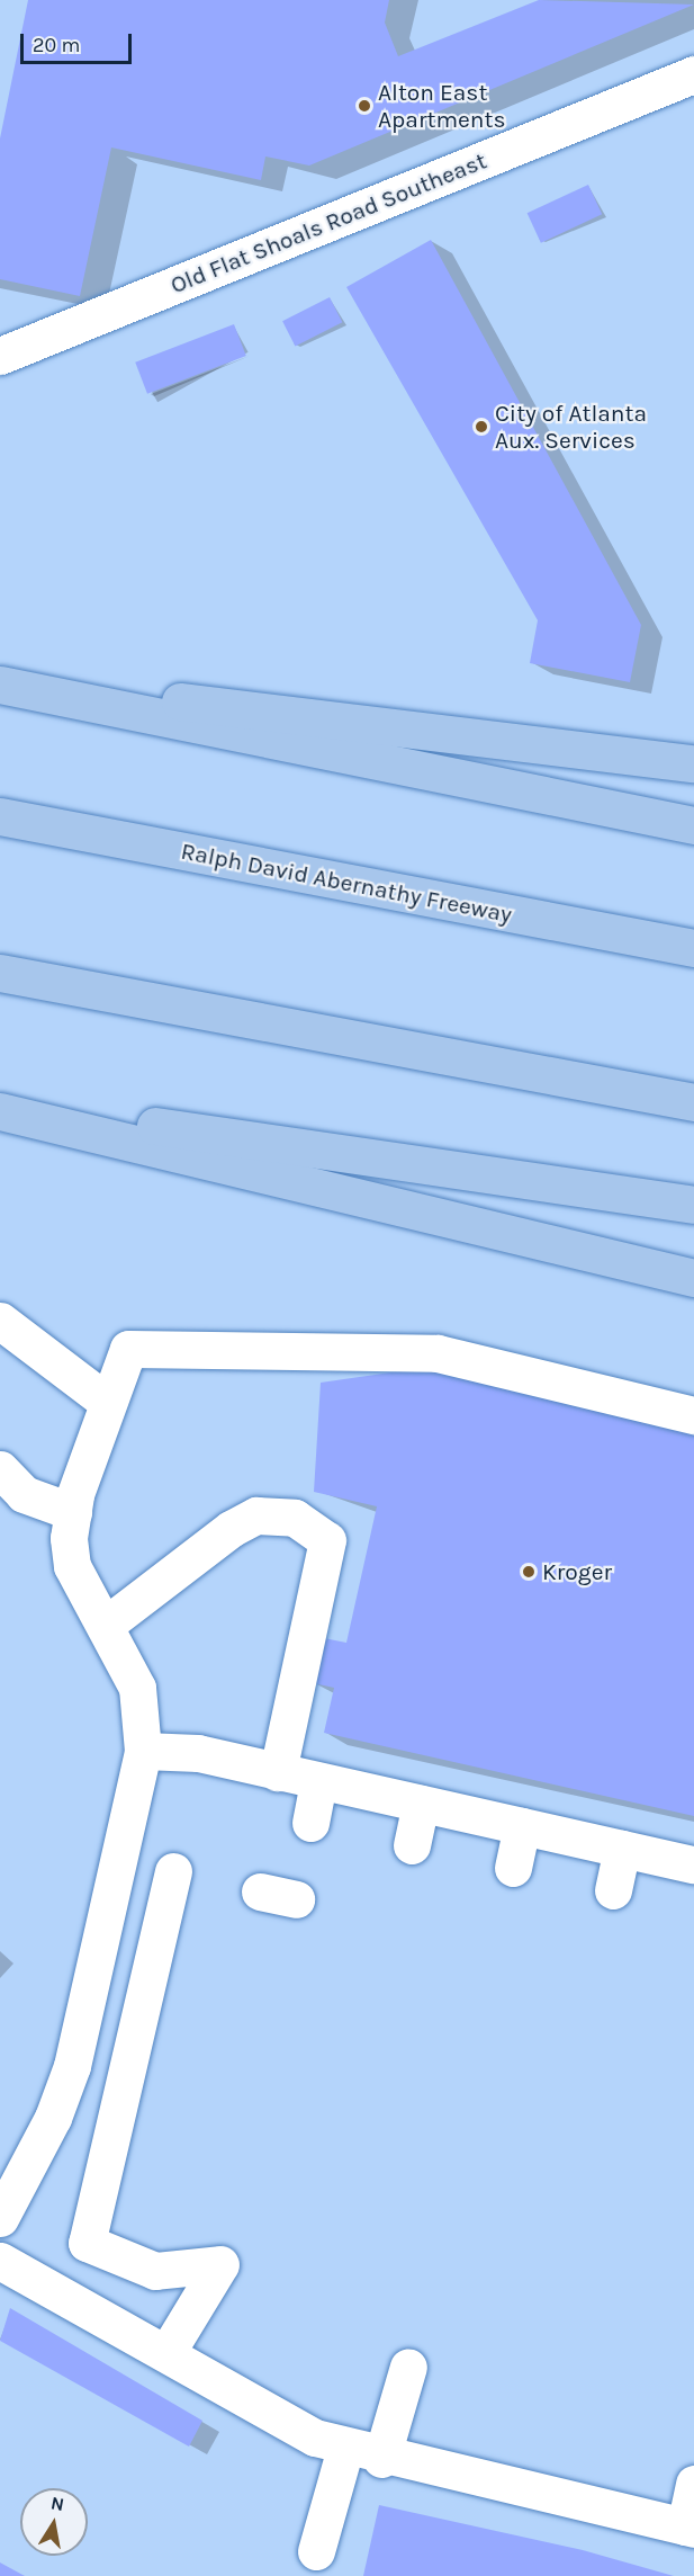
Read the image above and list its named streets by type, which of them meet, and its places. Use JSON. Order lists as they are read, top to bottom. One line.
{"streets":{"highway":["Ralph David Abernathy Freeway"],"street":["Old Flat Shoals Road Southeast"]},"places":["Alton East Apartments","City of Atlanta Aux. Services","Kroger"],"scale_bar":"20 m","north":"top"}
